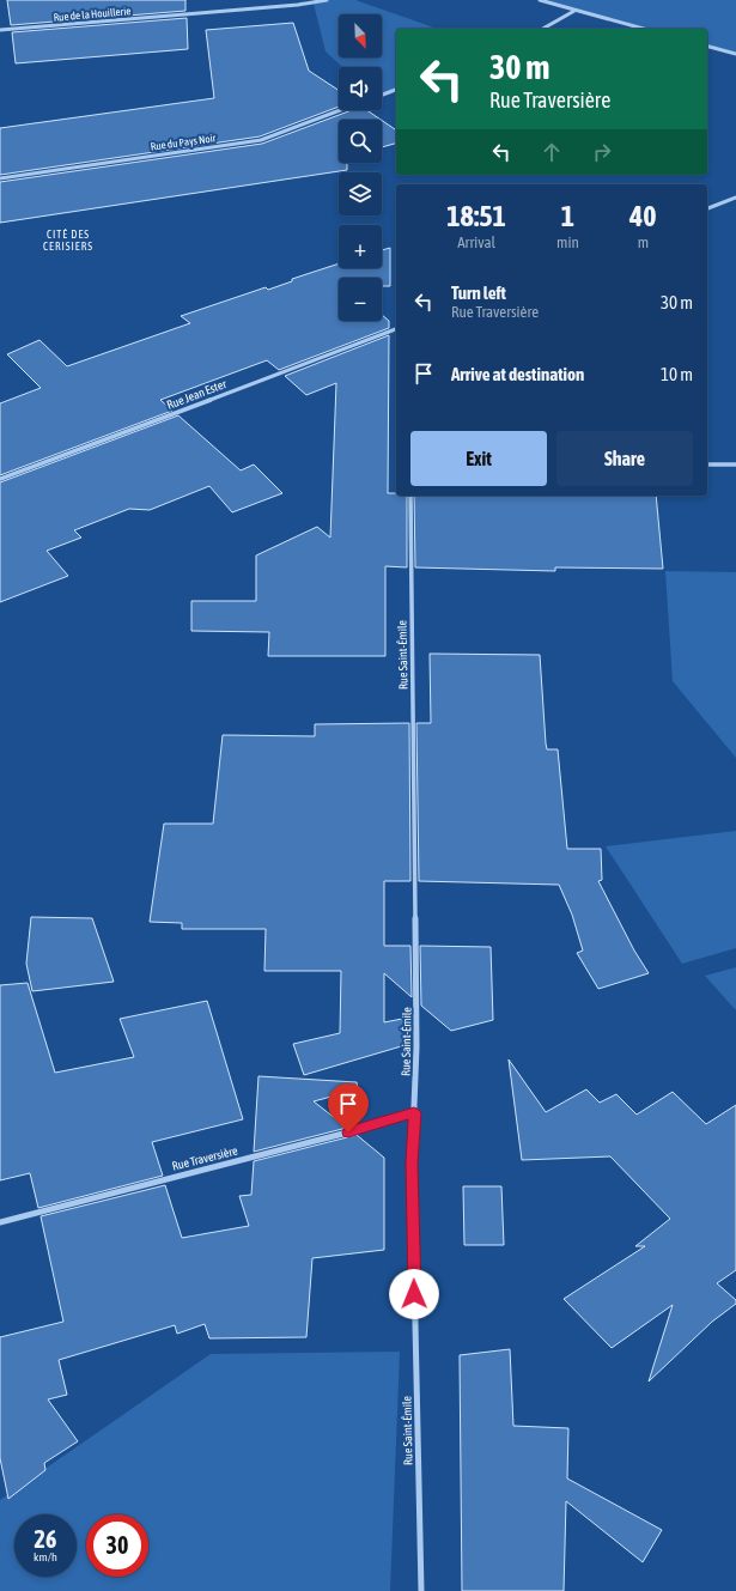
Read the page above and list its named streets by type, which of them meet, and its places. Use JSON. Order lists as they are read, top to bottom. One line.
{"streets":{"street":["Rue de la Houillerie","Rue du Pays Noir","Rue Jean Ester","Rue Saint-Émile","Rue Traversière"]},"crossings":[["Rue Saint-Émile","Rue Traversière"]],"districts":["CITÉ DES CERISIERS"],"north":"bottom right","page":{"map_buttons":["+","−"],"turn":["30 m","Rue Traversière"],"eta":["18:51","Arrival","1","min","40","m"],"list":[{"name":"Turn left","note":"Rue Traversière","value":"30 m"},{"name":"Arrive at destination","value":"10 m"}],"buttons":["Exit","Share"],"speed":"26 km/h","limit":"30"}}
